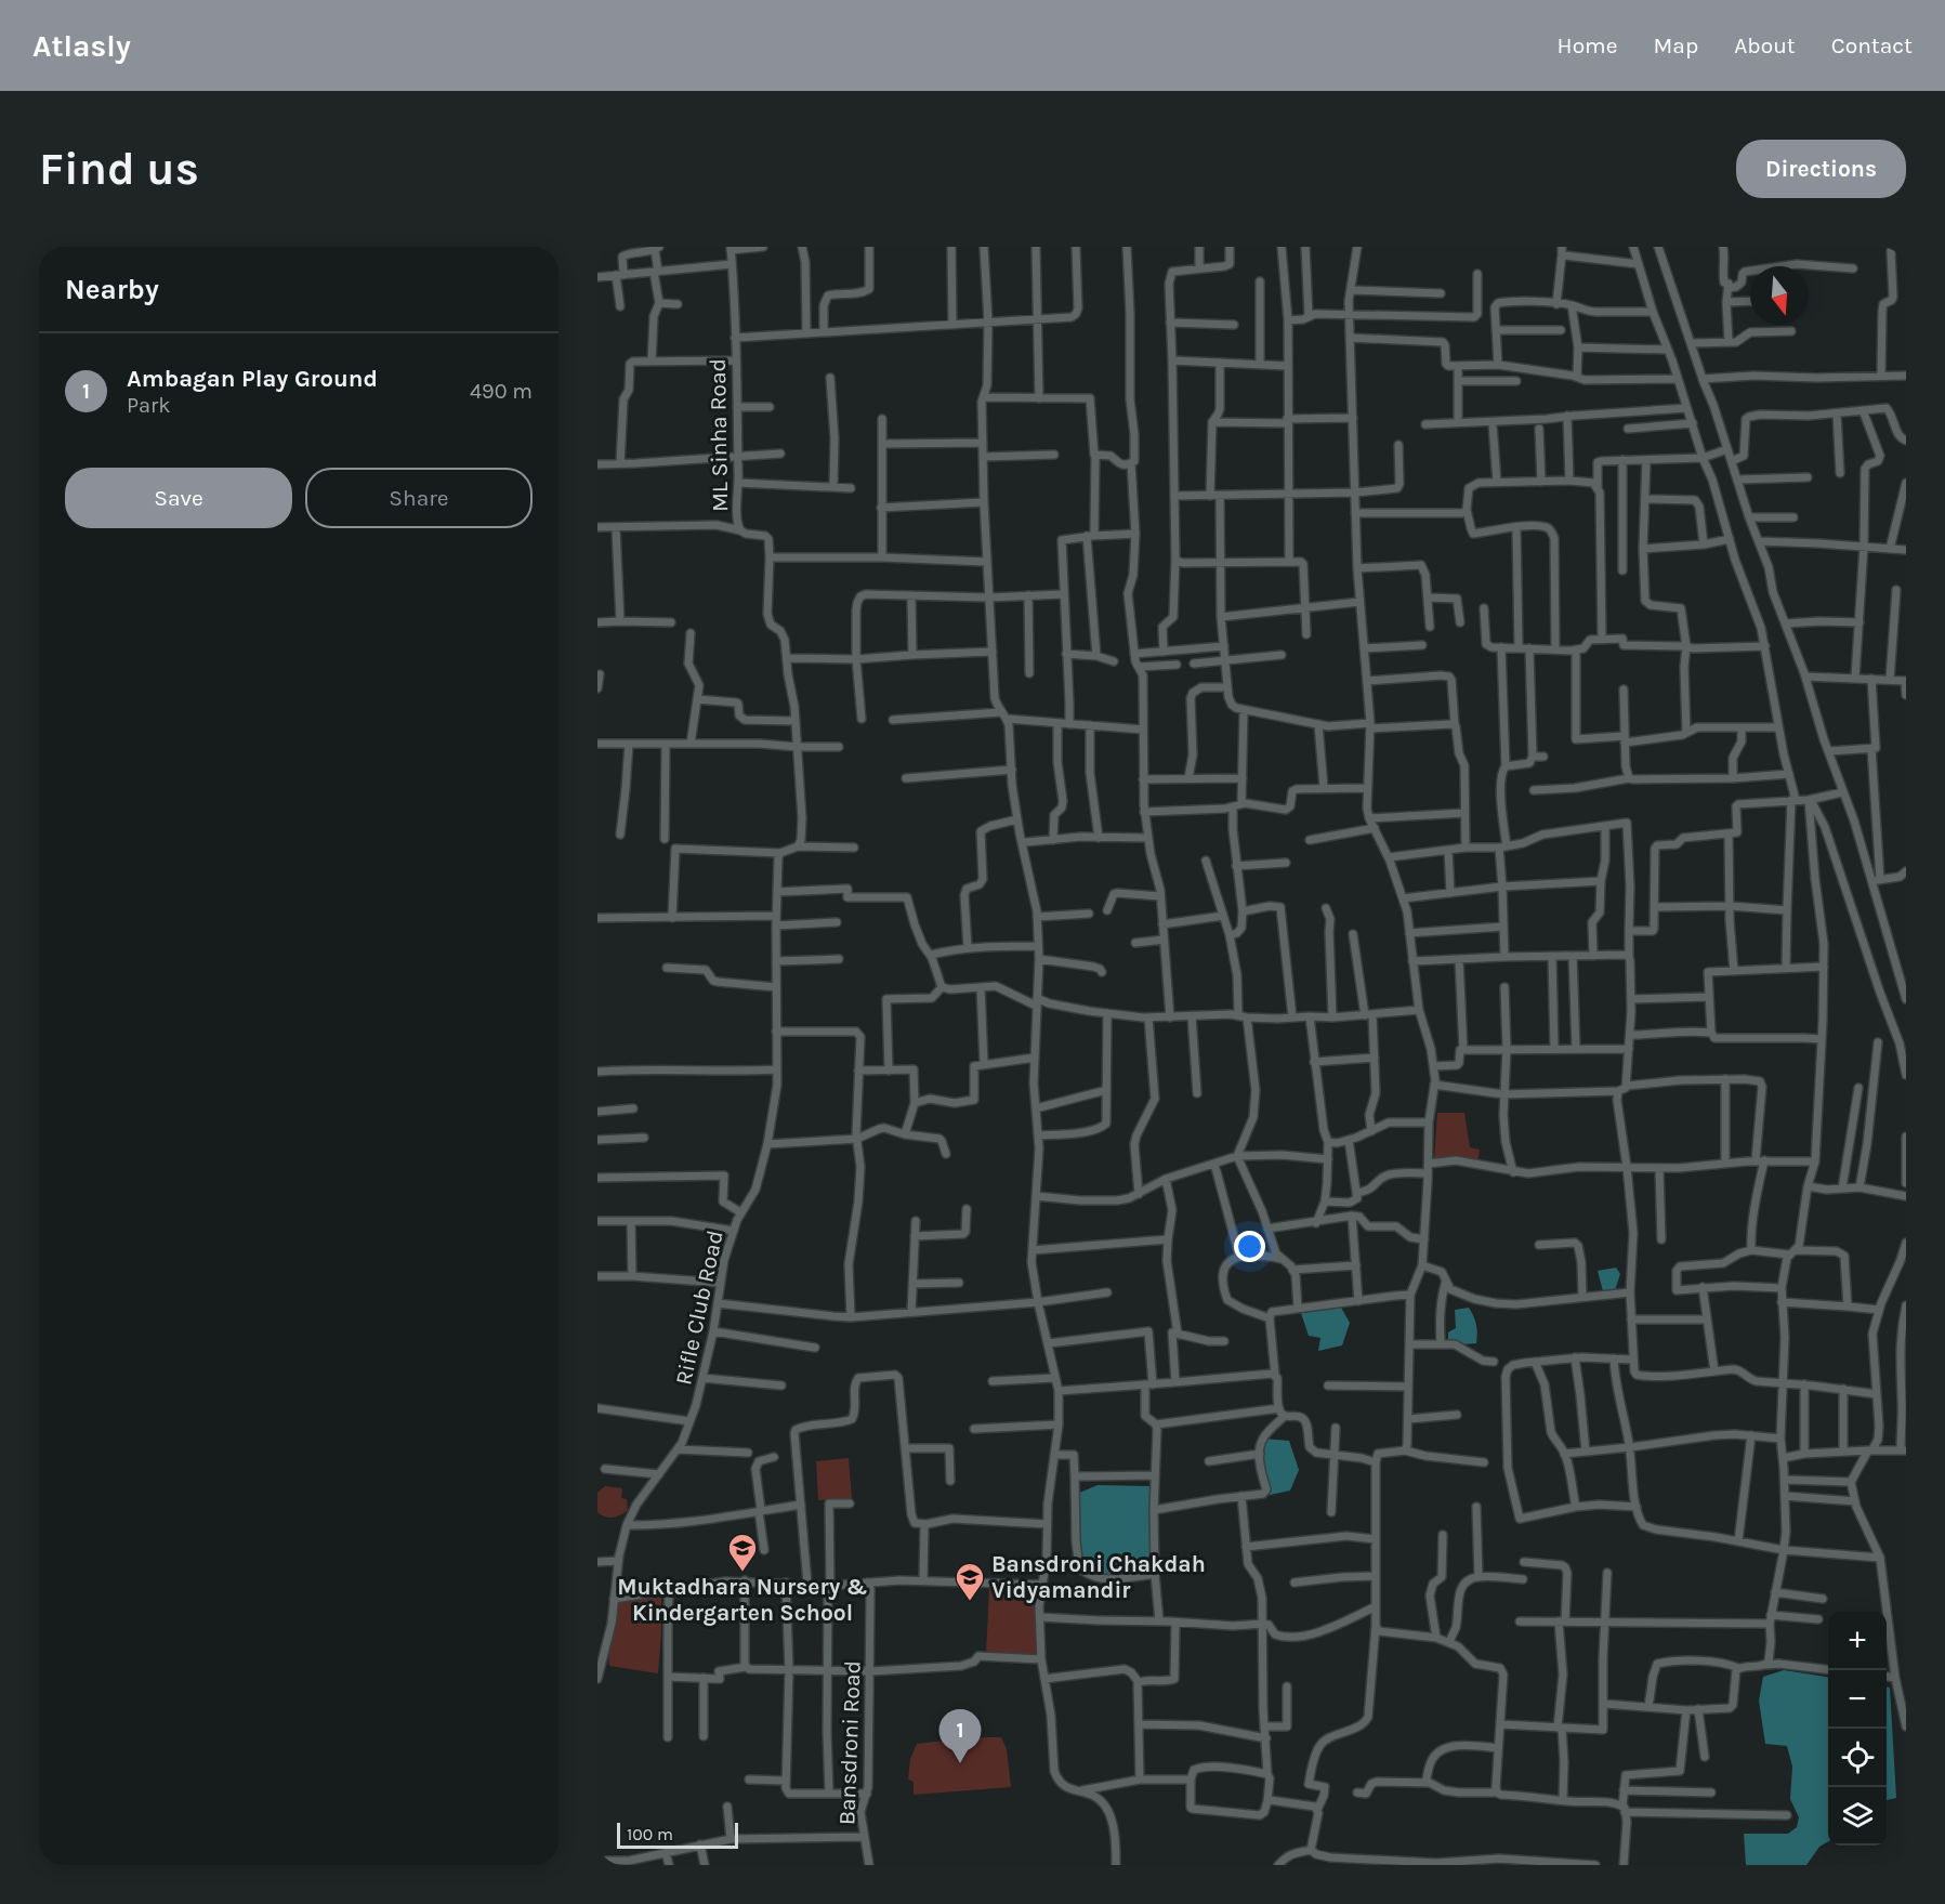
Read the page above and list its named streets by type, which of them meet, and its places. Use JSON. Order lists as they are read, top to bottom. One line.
{"streets":{"street":["ML Sinha Road","Rifle Club Road","Bansdroni Road"]},"places":{"school or university":["Muktadhara Nursery & Kindergarten School","Bansdroni Chakdah Vidyamandir"]},"scale_bar":"100 m","north":"bottom","page":{"header":"Atlasly","nav":["Home","Map","About","Contact"],"buttons":["Directions",["Save","Share"]],"title":"Find us","heading":"Nearby","list":[{"mark":"1","name":"Ambagan Play Ground","note":"Park","value":"490 m"}],"map_buttons":["+","−"],"pins":"1","scale":"100 m"}}
